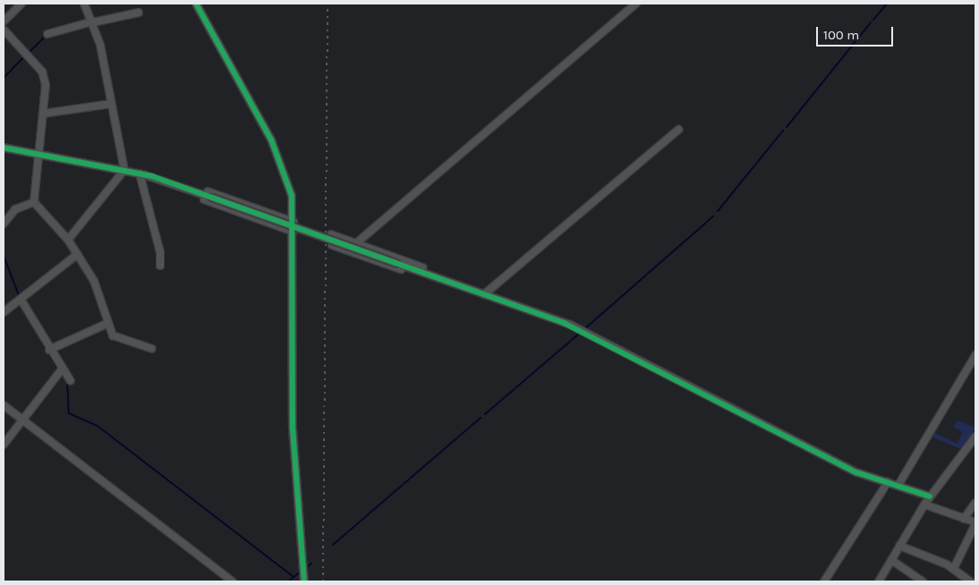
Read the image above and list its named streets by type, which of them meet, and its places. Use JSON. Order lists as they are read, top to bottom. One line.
{"scale_bar":"100 m"}
